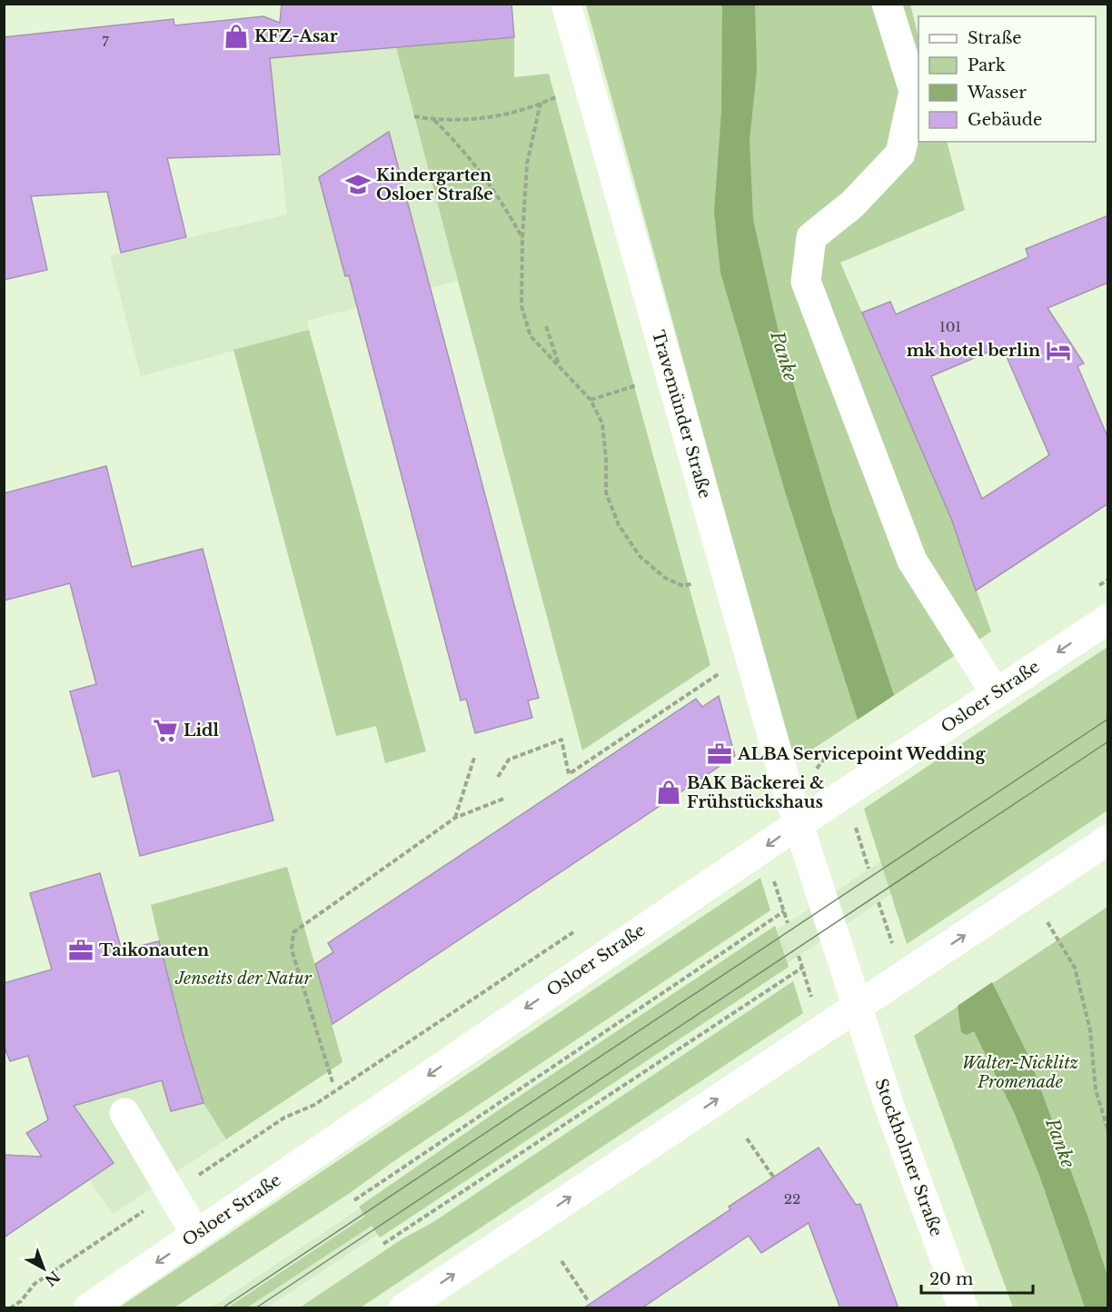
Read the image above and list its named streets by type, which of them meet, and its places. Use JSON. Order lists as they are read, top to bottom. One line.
{"streets":{"main road":["Travemünder Straße","Osloer Straße","Stockholmer Straße"]},"crossings":[["Travemünder Straße","Osloer Straße"],["Travemünder Straße","Stockholmer Straße"]],"water":["Panke"],"parks":["Jenseits der Natur","Walter-Nicklitz Promenade"],"places":{"shop":["KFZ-Asar","BAK Bäckerei & Frühstückshaus"],"school or university":["Kindergarten Osloer Straße"],"hotel":["mk hotel berlin"],"supermarket":["Lidl"],"office":["ALBA Servicepoint Wedding","Taikonauten"]},"house_numbers":["7","101","22"],"legend":["Straße","Park","Wasser","Gebäude"],"scale_bar":"20 m","north":"bottom right"}
